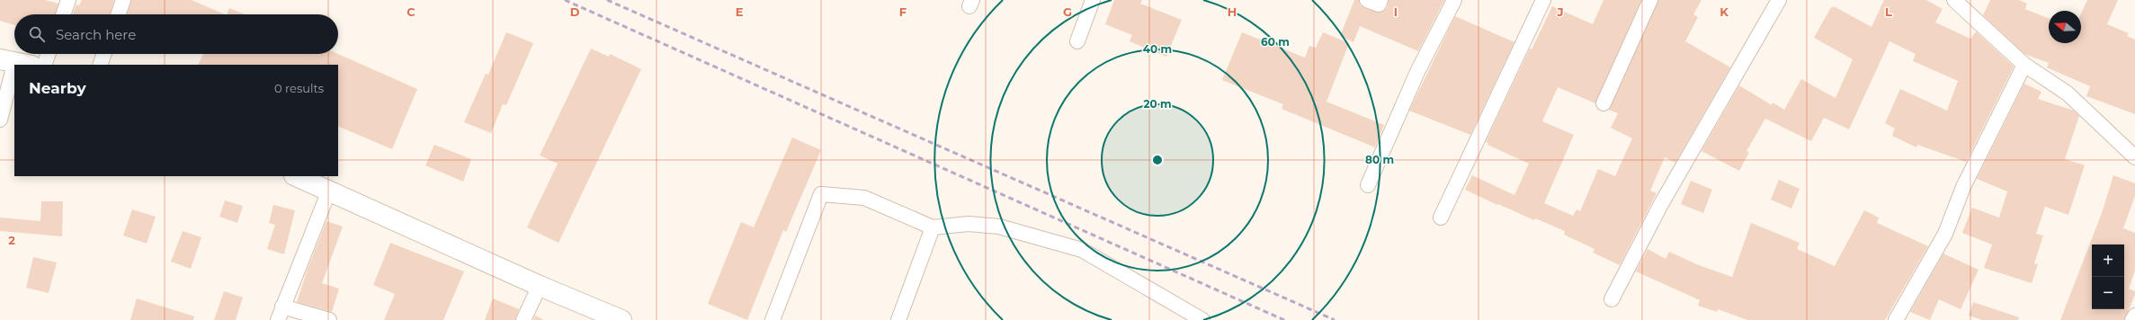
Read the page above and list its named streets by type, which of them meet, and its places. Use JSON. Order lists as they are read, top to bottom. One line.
{"north":"left","page":{"search":"Search here","heading":["Nearby","0 results"],"map_buttons":["+","−"]},"grid":{"columns":["C","D","E","F","G","H","I","J","K","L"],"rows":["2"]},"rings":["60 m","40 m","20 m","80 m"]}
